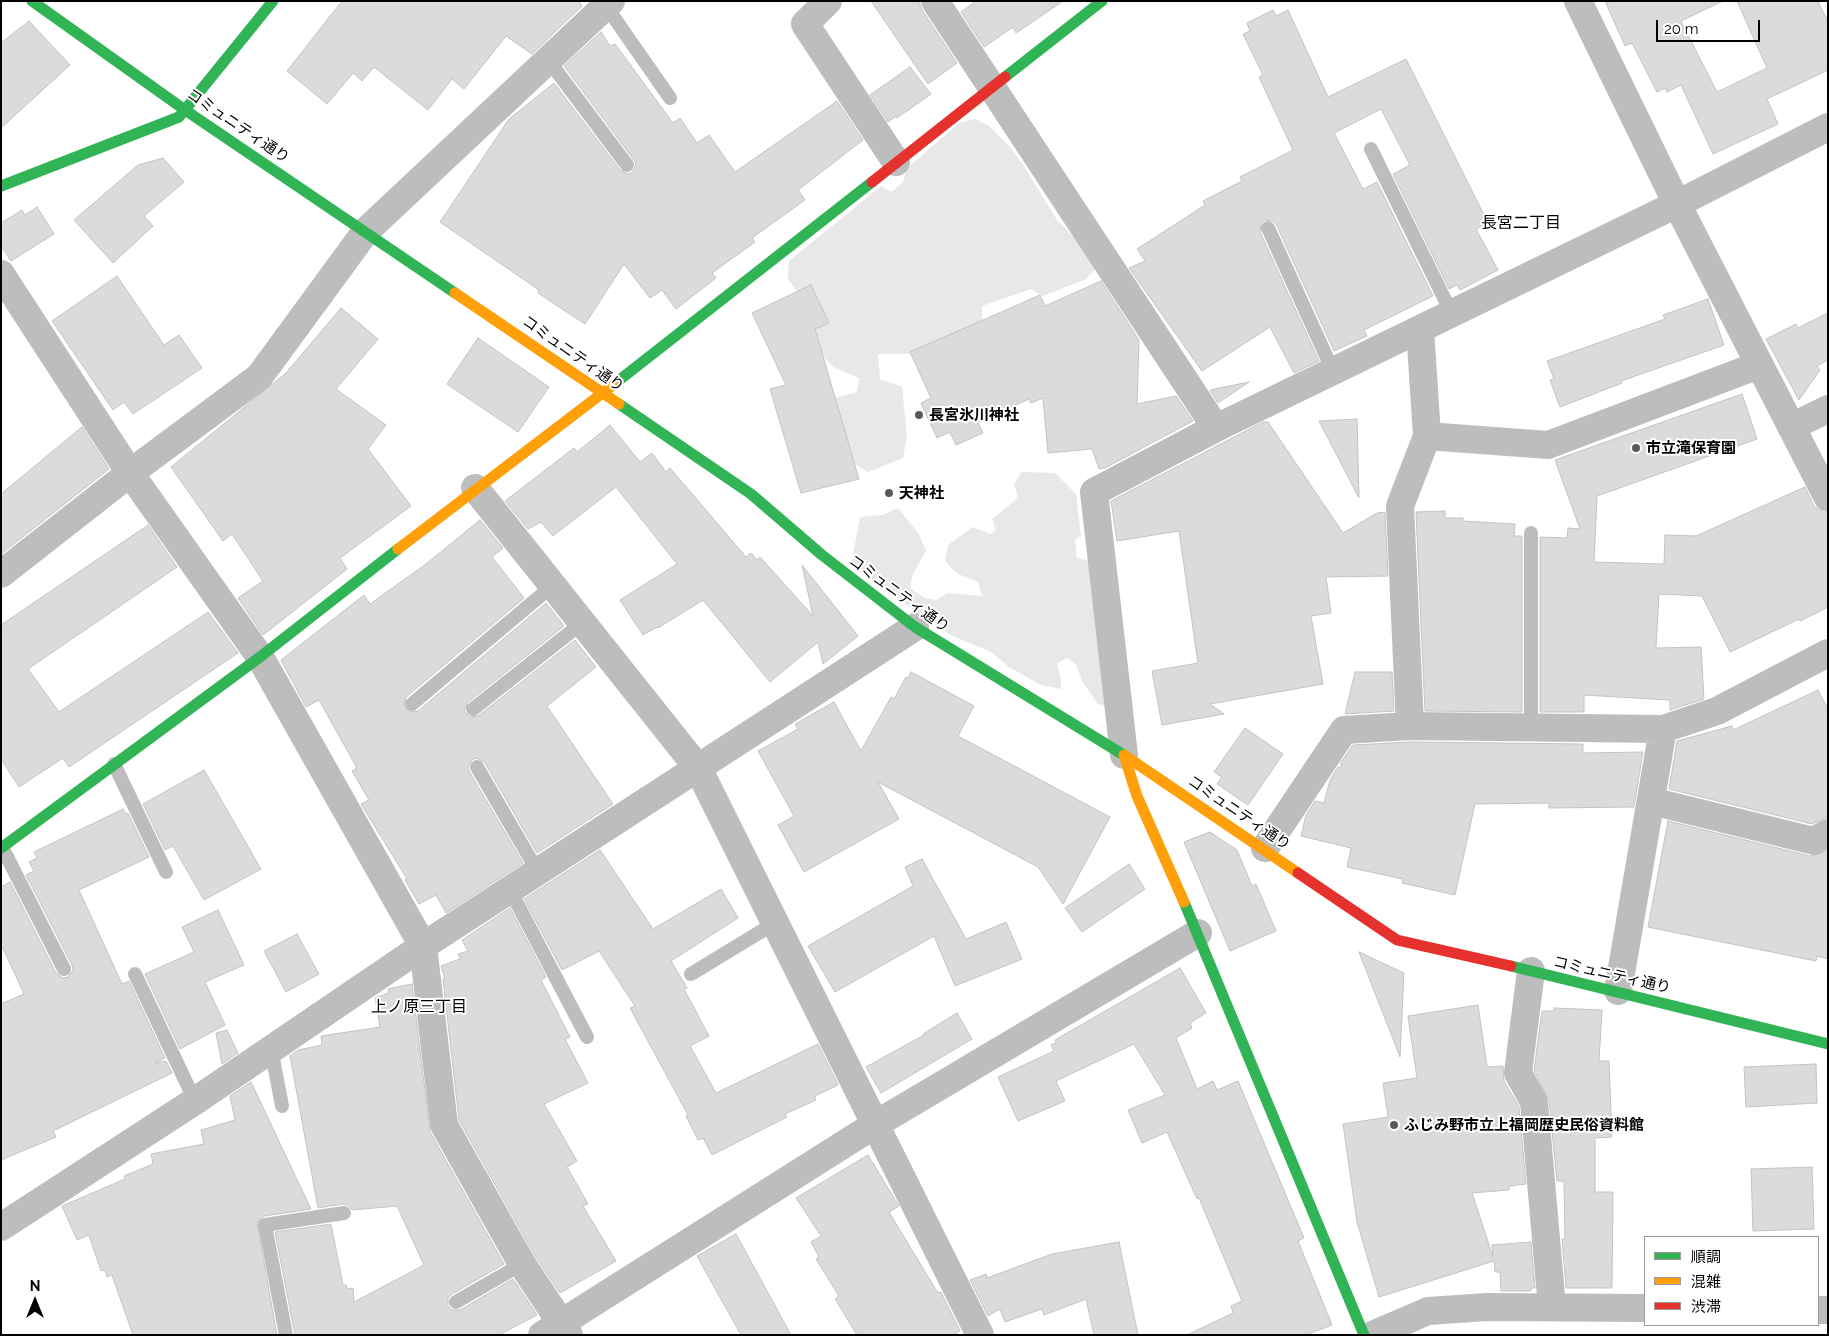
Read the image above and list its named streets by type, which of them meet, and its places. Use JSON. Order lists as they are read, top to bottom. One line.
{"streets":{"street":["コミュニティ通り"]},"districts":["長宮二丁目","上ノ原三丁目"],"places":["長宮氷川神社","市立滝保育園","天神社","ふじみ野市立上福岡歴史民俗資料館"],"legend":["順調","混雑","渋滞"],"scale_bar":"20 m","north":"top"}
